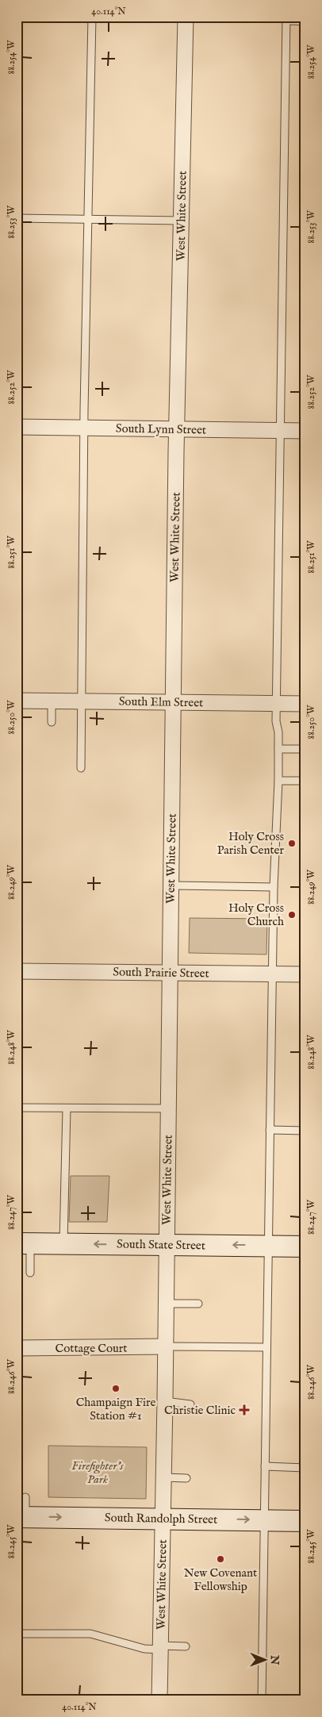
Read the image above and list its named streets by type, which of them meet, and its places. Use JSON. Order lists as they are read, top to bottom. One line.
{"streets":{"main road":["South State Street","South Randolph Street"],"street":["West White Street","South Lynn Street","South Elm Street","South Prairie Street","Cottage Court"]},"crossings":[["West White Street","South Lynn Street"],["West White Street","South Elm Street"],["West White Street","South Prairie Street"],["West White Street","South State Street"],["West White Street","Cottage Court"],["West White Street","South Randolph Street"]],"one_way":["South State Street","South Randolph Street"],"parks":["Firefighter's Park"],"places":{"other":["Holy Cross Parish Center","Holy Cross Church","Champaign Fire Station #1","New Covenant Fellowship"],"health":["Christie Clinic"]},"north":"right","coordinates":["40.114°N","88.254°W","88.253°W","88.252°W","88.251°W","88.250°W","88.249°W","88.248°W","88.247°W","88.246°W","88.245°W"]}
